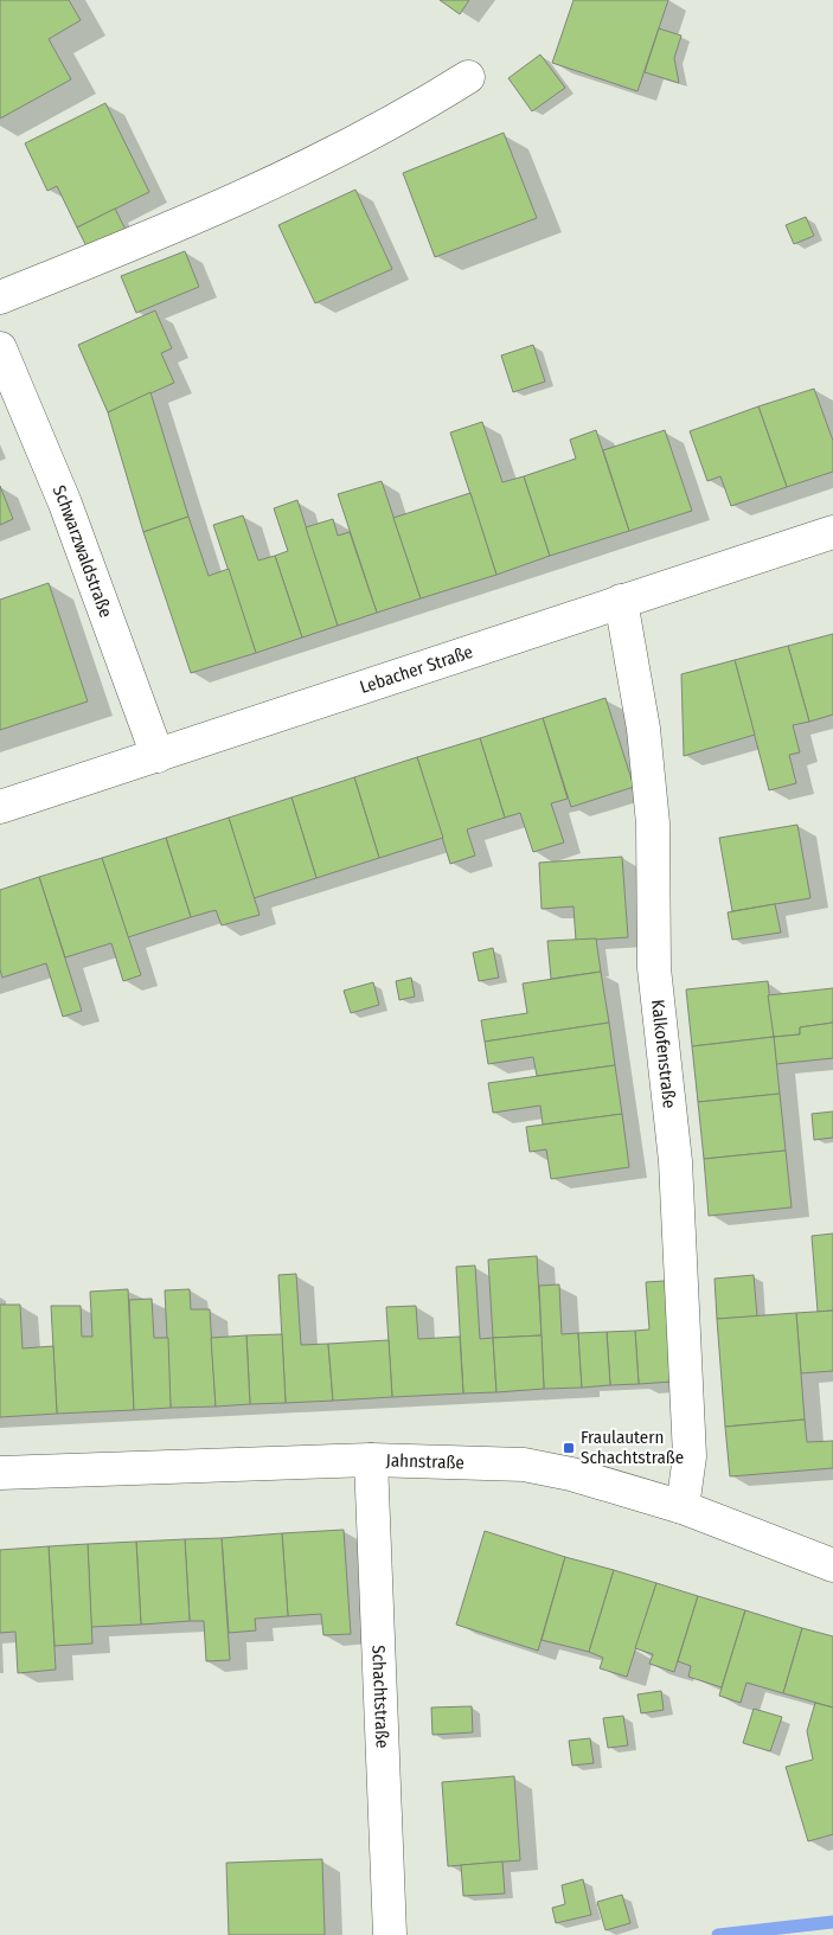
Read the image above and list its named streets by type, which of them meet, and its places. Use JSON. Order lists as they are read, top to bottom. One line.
{"streets":{"street":["Schwarzwaldstraße","Lebacher Straße","Kalkofenstraße","Jahnstraße","Schachtstraße"]},"crossings":[["Schwarzwaldstraße","Lebacher Straße"],["Lebacher Straße","Kalkofenstraße"],["Kalkofenstraße","Jahnstraße"],["Jahnstraße","Schachtstraße"]],"places":{"transit":["Fraulautern Schachtstraße"]}}
